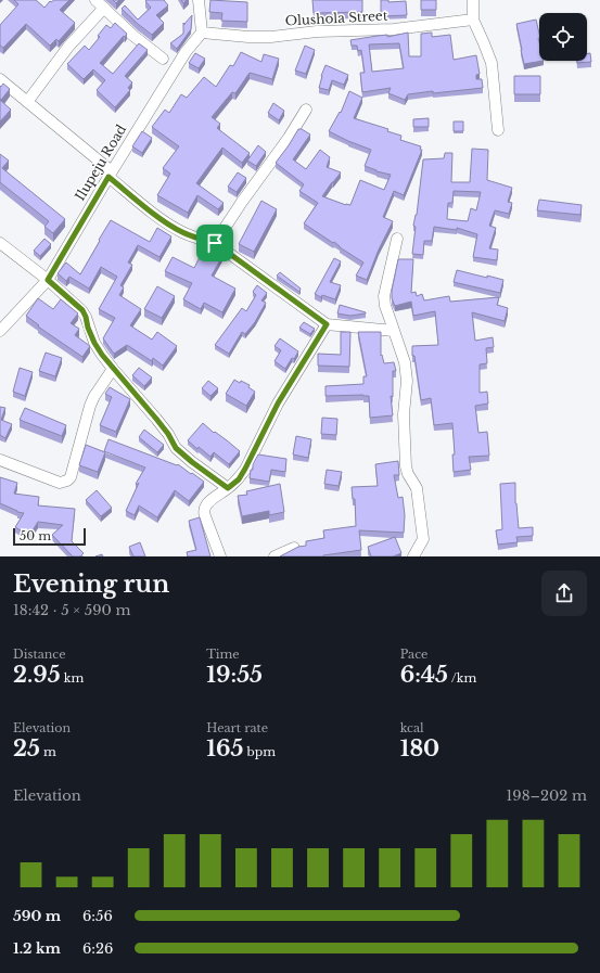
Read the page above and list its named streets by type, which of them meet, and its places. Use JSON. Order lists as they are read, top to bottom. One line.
{"streets":{"street":["Olushola Street","Ilupeju Road"]},"crossings":[["Olushola Street","Ilupeju Road"]],"scale_bar":"50 m","page":{"scale":"50 m","heading":["Evening run","18:42 · 5 × 590 m"],"stats":[["Distance","2.95 km"],["Time","19:55"],["Pace","6:45 /km"],["Elevation","25 m"],["Heart rate","165 bpm"],["kcal","180"]],"chart":["Elevation","198–202 m"],"list":[{"name":"590 m","note":"6:56"},{"name":"1.2 km","note":"6:26"}]}}
